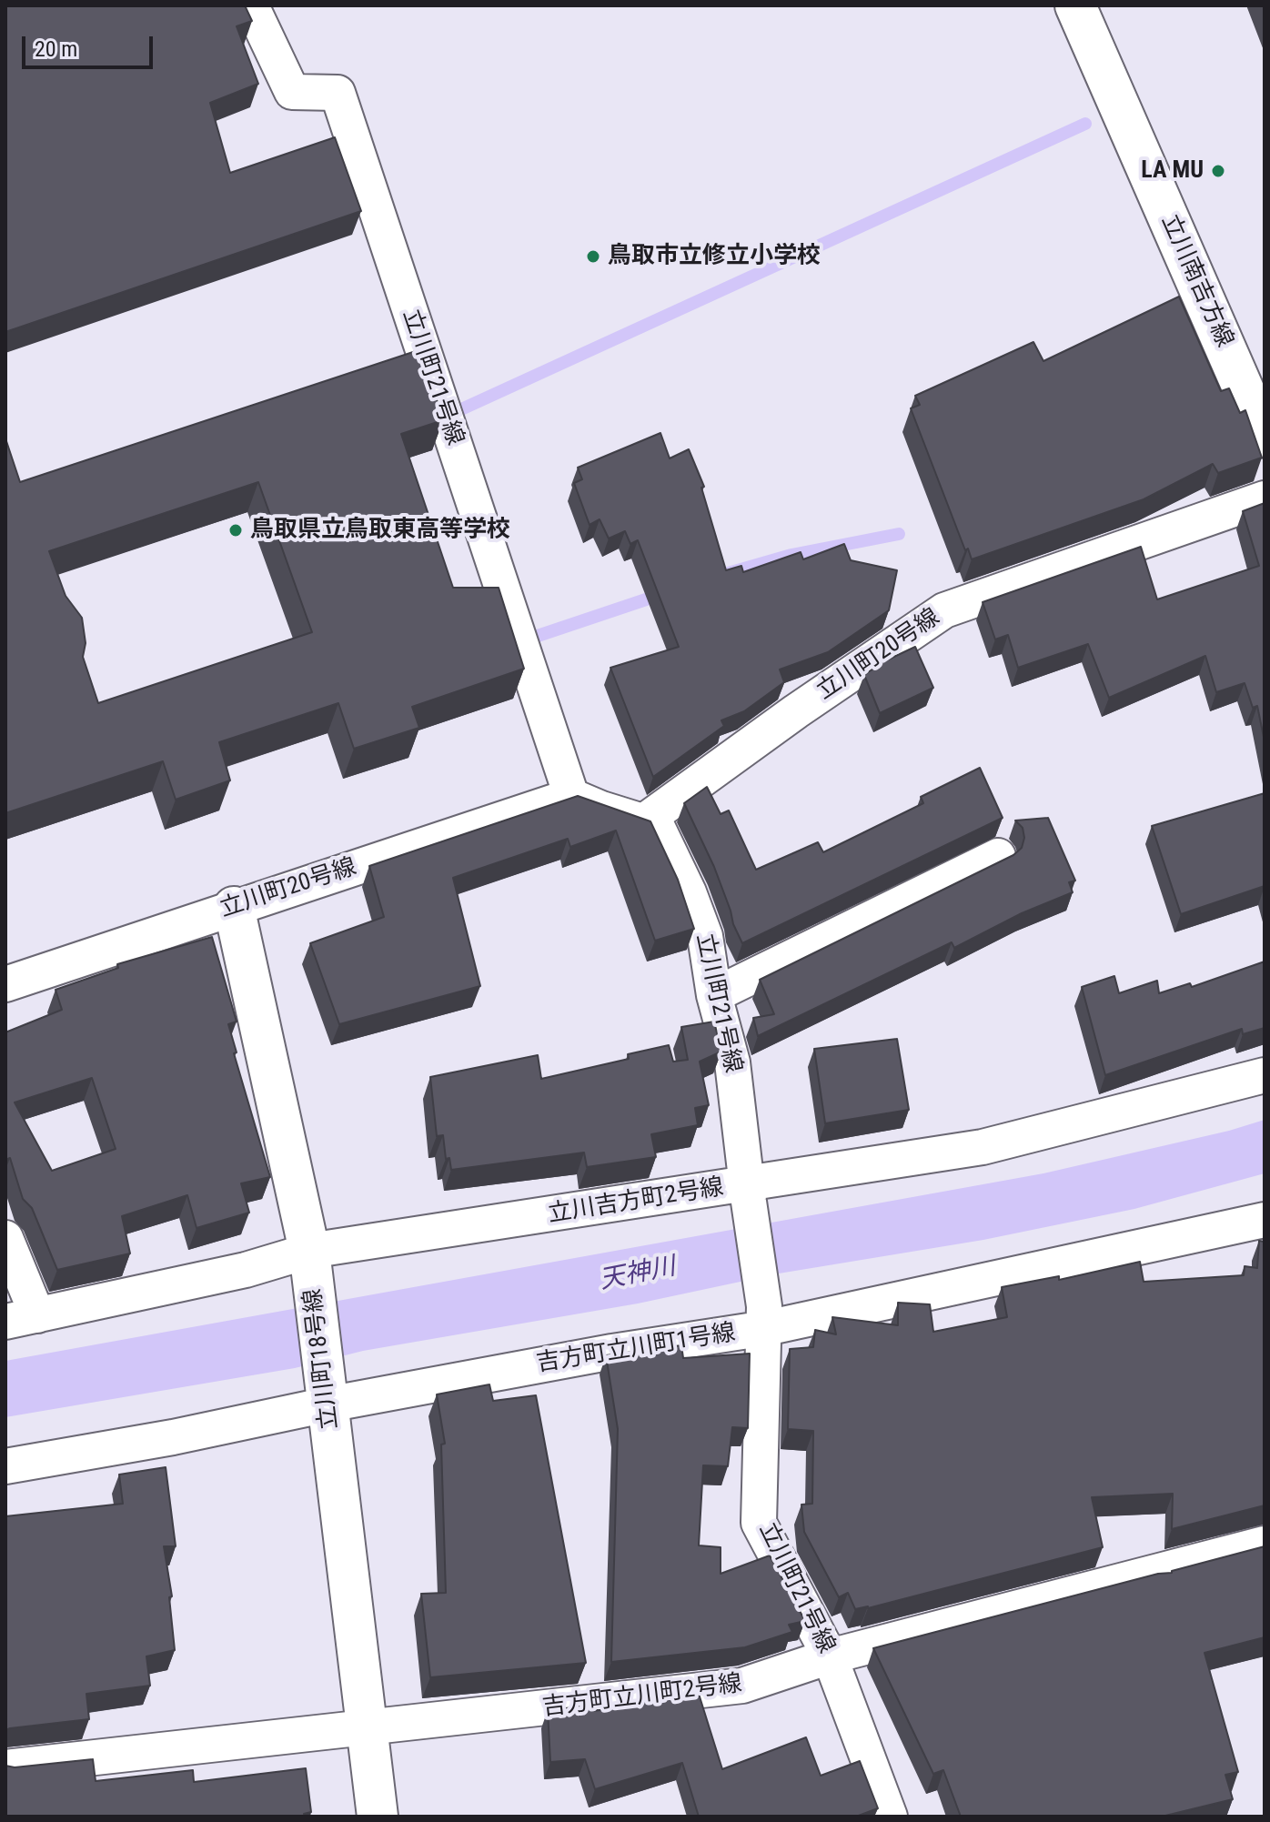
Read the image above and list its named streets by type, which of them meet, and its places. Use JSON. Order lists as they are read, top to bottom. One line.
{"streets":{"street":["立川南吉方線","立川町21号線","立川町20号線","立川吉方町2号線","吉方町立川町1号線","立川町18号線","吉方町立川町2号線"]},"crossings":[["立川町21号線","立川町20号線"],["立川町21号線","立川吉方町2号線"],["立川町21号線","吉方町立川町1号線"],["立川町21号線","吉方町立川町2号線"],["立川町20号線","立川町18号線"],["立川吉方町2号線","立川町18号線"],["吉方町立川町1号線","立川町18号線"],["立川町18号線","吉方町立川町2号線"]],"water":["天神川"],"places":["LA MU","鳥取市立修立小学校","鳥取県立鳥取東高等学校"],"scale_bar":"20 m"}
